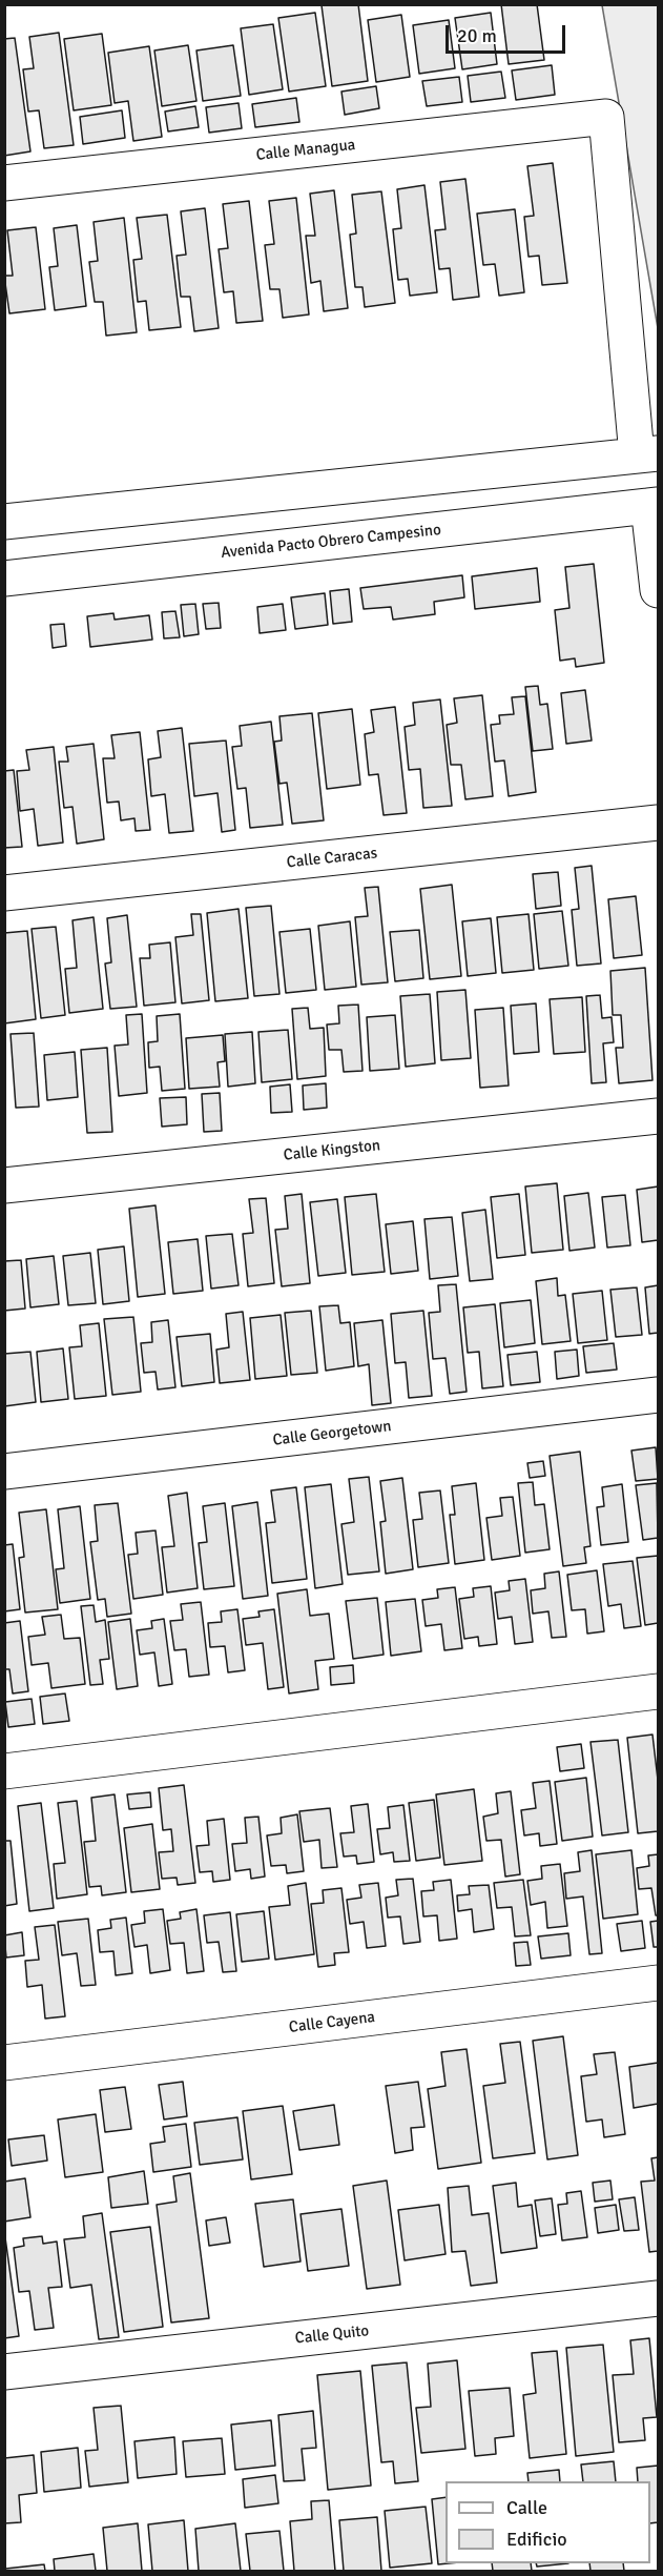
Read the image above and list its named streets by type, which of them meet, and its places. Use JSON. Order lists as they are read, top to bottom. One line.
{"streets":{"street":["Calle Managua","Avenida Pacto Obrero Campesino","Calle Caracas","Calle Kingston","Calle Georgetown","Calle Cayena","Calle Quito"]},"legend":["Calle","Edificio"],"scale_bar":"20 m"}
